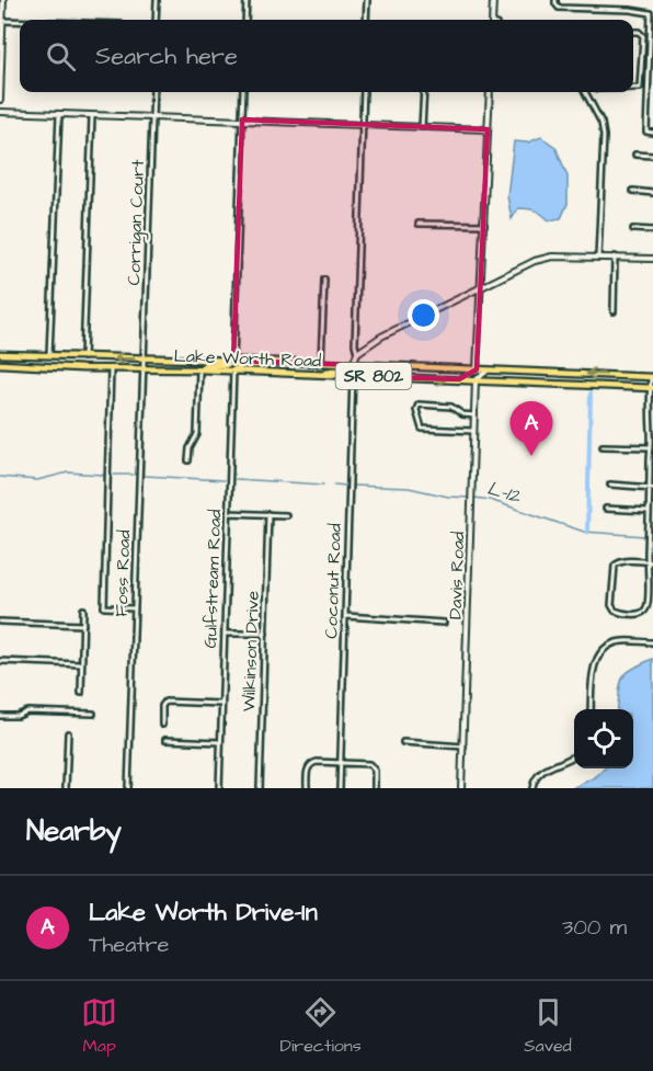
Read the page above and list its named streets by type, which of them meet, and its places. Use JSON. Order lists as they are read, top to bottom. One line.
{"streets":{"main road":["Lake Worth Road","SR 802"],"street":["Corrigan Court","Foss Road","Davis Road","Gulfstream Road","Coconut Road","Wilkinson Drive"]},"crossings":[["Corrigan Court","Lake Worth Road"],["Corrigan Court","Foss Road"],["Lake Worth Road","Foss Road"],["Lake Worth Road","Davis Road"],["Lake Worth Road","Gulfstream Road"],["Lake Worth Road","Coconut Road"]],"water":["L-12"],"page":{"search":"Search here","pins":"A","heading":"Nearby","list":[{"mark":"A","name":"Lake Worth Drive-In","note":"Theatre","value":"300 m"}],"nav":["Map","Directions","Saved"]}}
